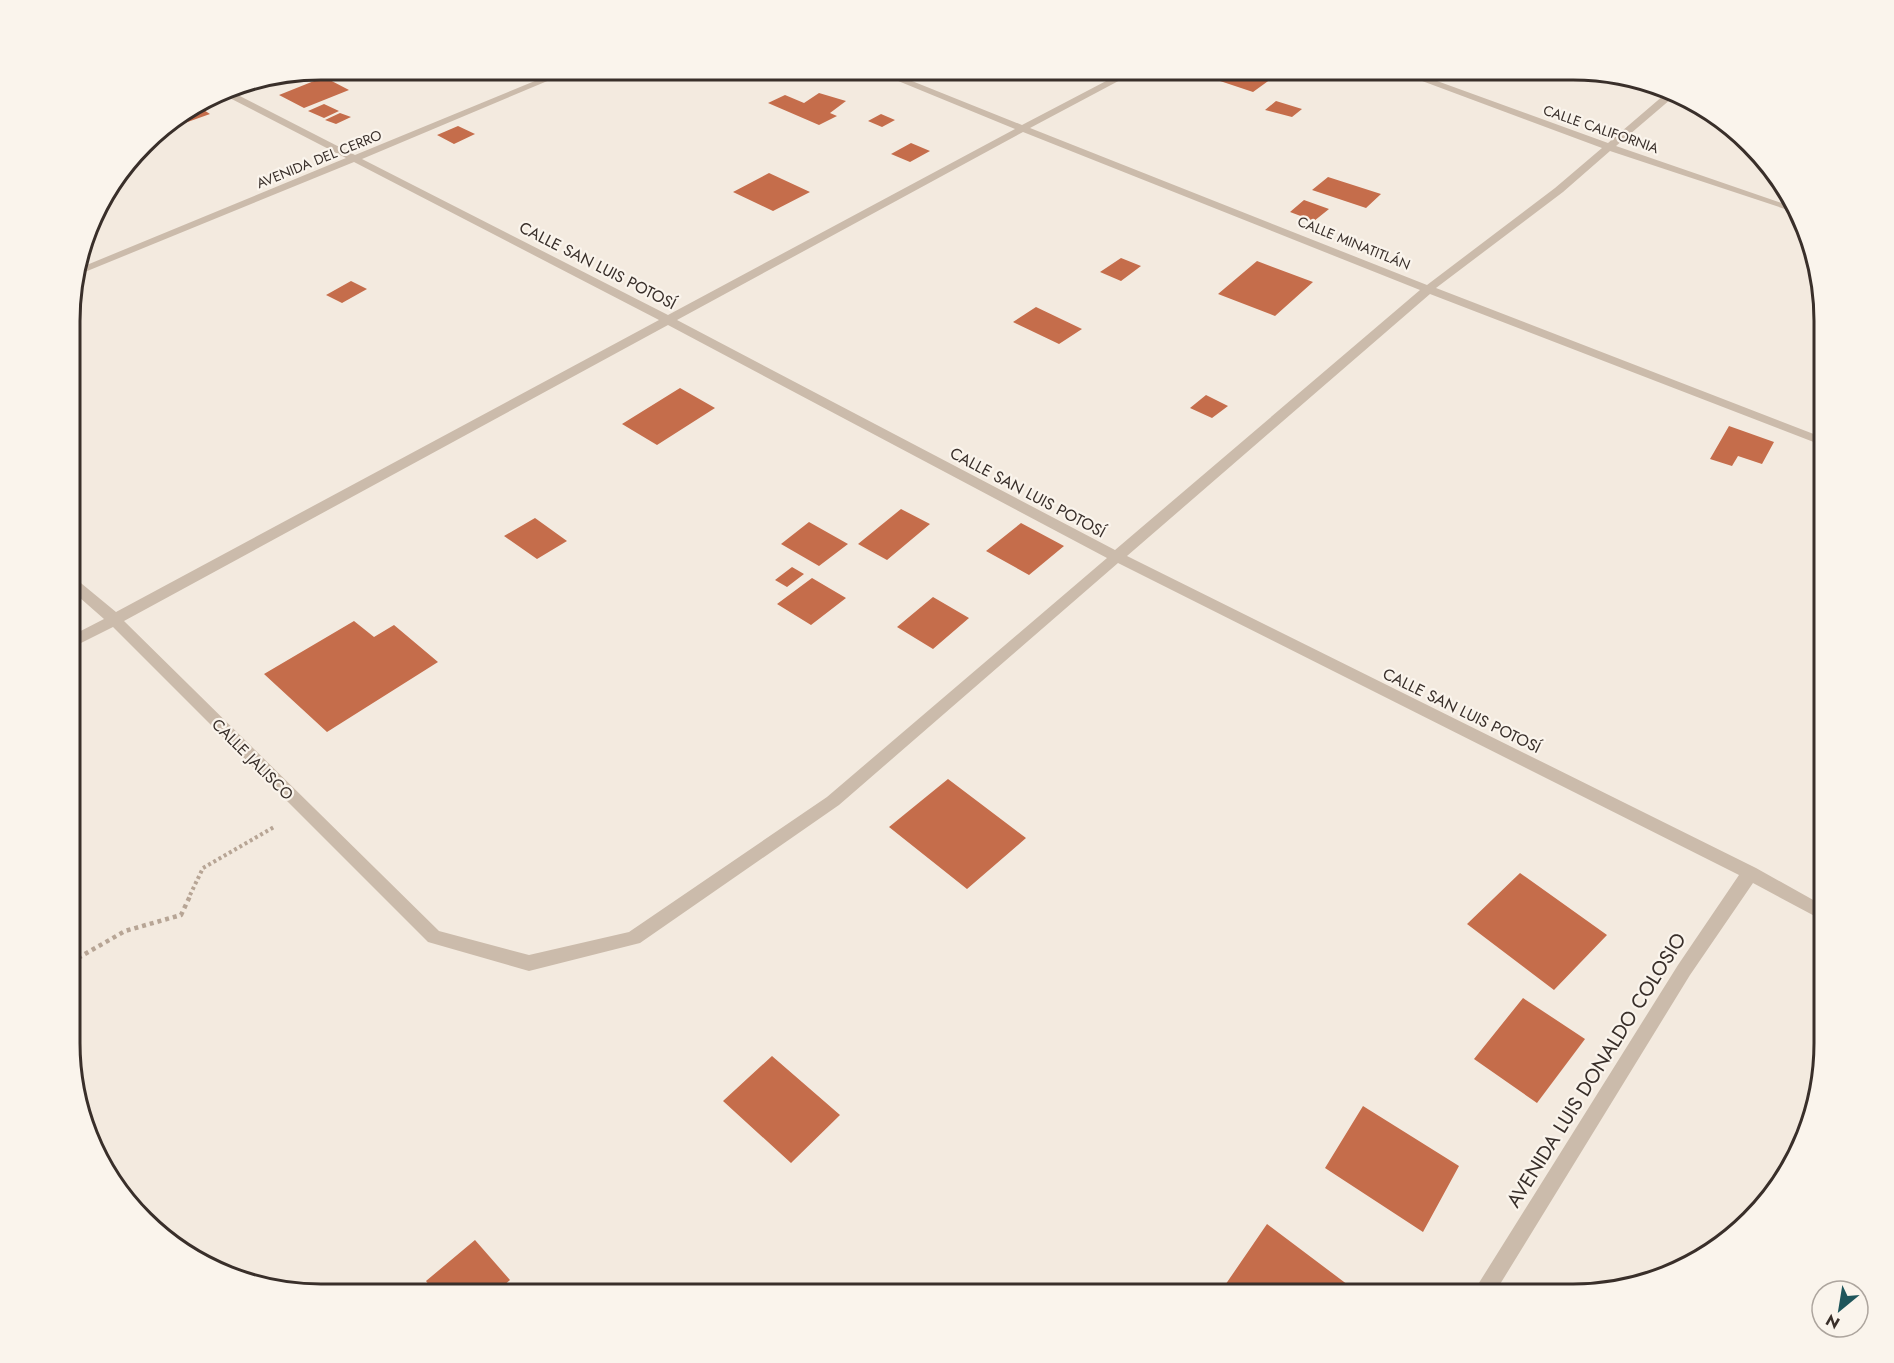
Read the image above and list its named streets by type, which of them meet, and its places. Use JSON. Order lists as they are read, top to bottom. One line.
{"streets":{"street":["CALLE CALIFORNIA","AVENIDA DEL CERRO","CALLE MINATITLÁN","CALLE SAN LUIS POTOSÍ","CALLE JALISCO","AVENIDA LUIS DONALDO COLOSIO"]},"crossings":[["AVENIDA DEL CERRO","CALLE SAN LUIS POTOSÍ"],["CALLE SAN LUIS POTOSÍ","CALLE JALISCO"],["CALLE SAN LUIS POTOSÍ","AVENIDA LUIS DONALDO COLOSIO"]],"north":"bottom left"}
